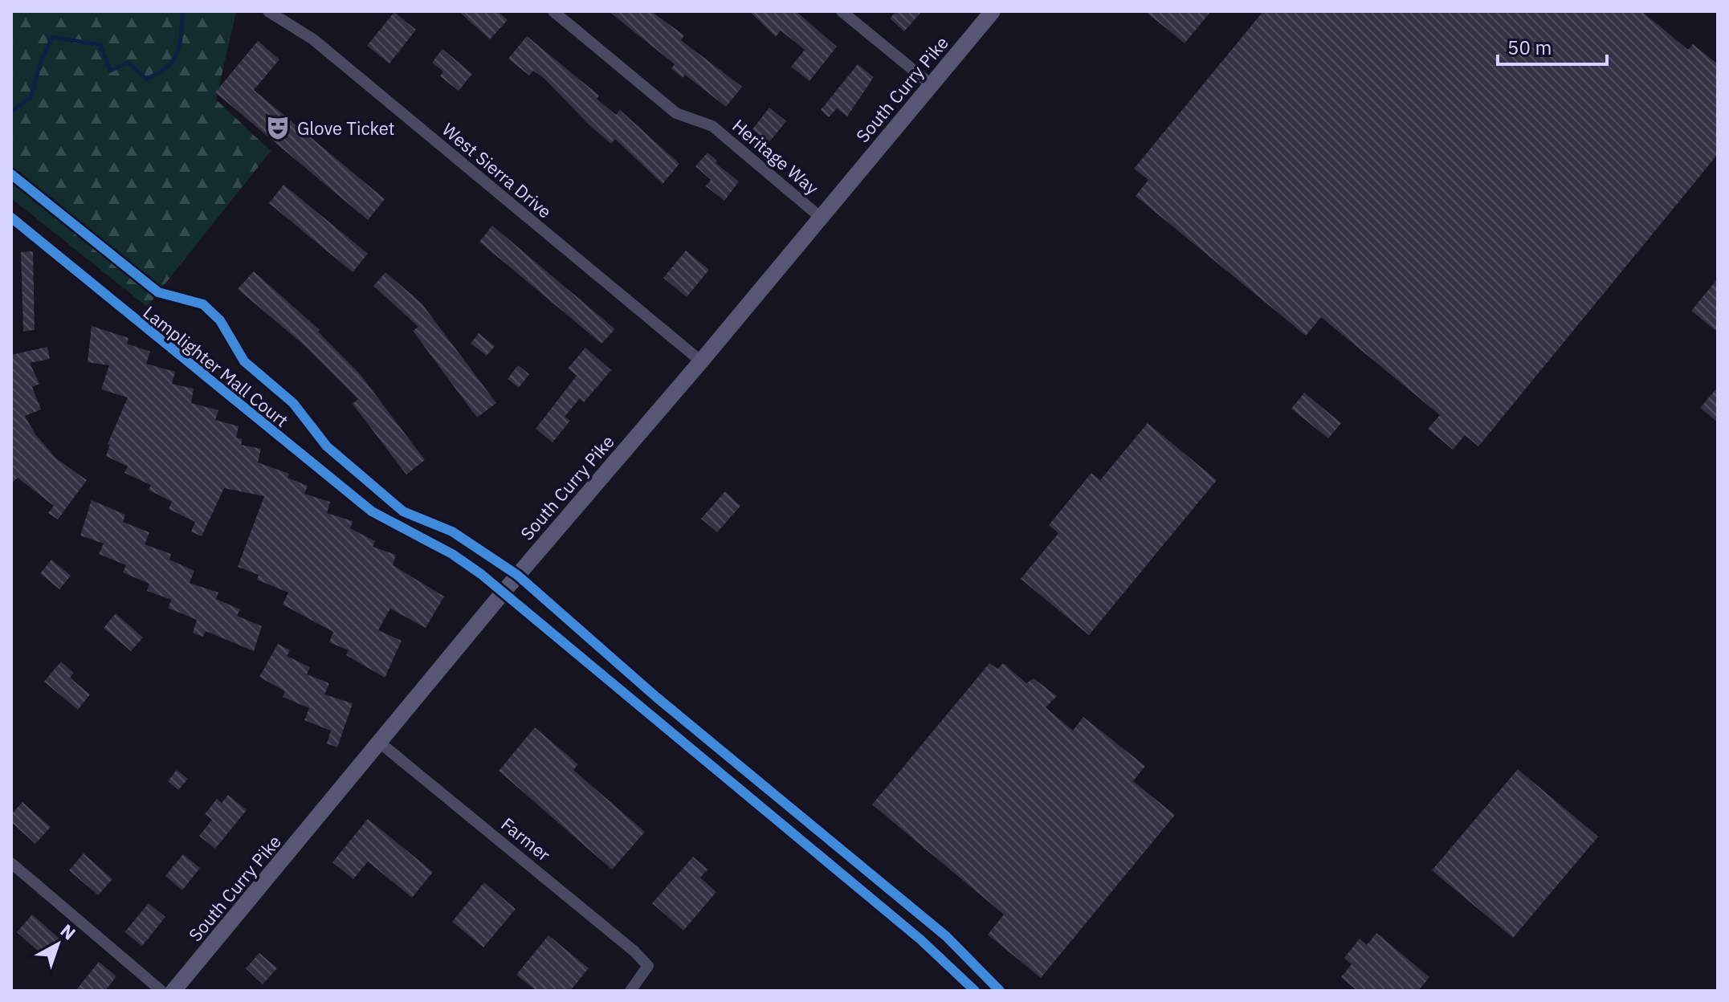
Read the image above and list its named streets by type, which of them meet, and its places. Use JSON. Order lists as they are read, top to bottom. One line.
{"streets":{"main road":["South Curry Pike"],"street":["Heritage Way","West Sierra Drive","Lamplighter Mall Court","Farmer"]},"crossings":[["South Curry Pike","Heritage Way"],["South Curry Pike","West Sierra Drive"],["South Curry Pike","Lamplighter Mall Court"],["South Curry Pike","Farmer"]],"places":{"theatre":["Glove Ticket"]},"scale_bar":"50 m","north":"top right"}
